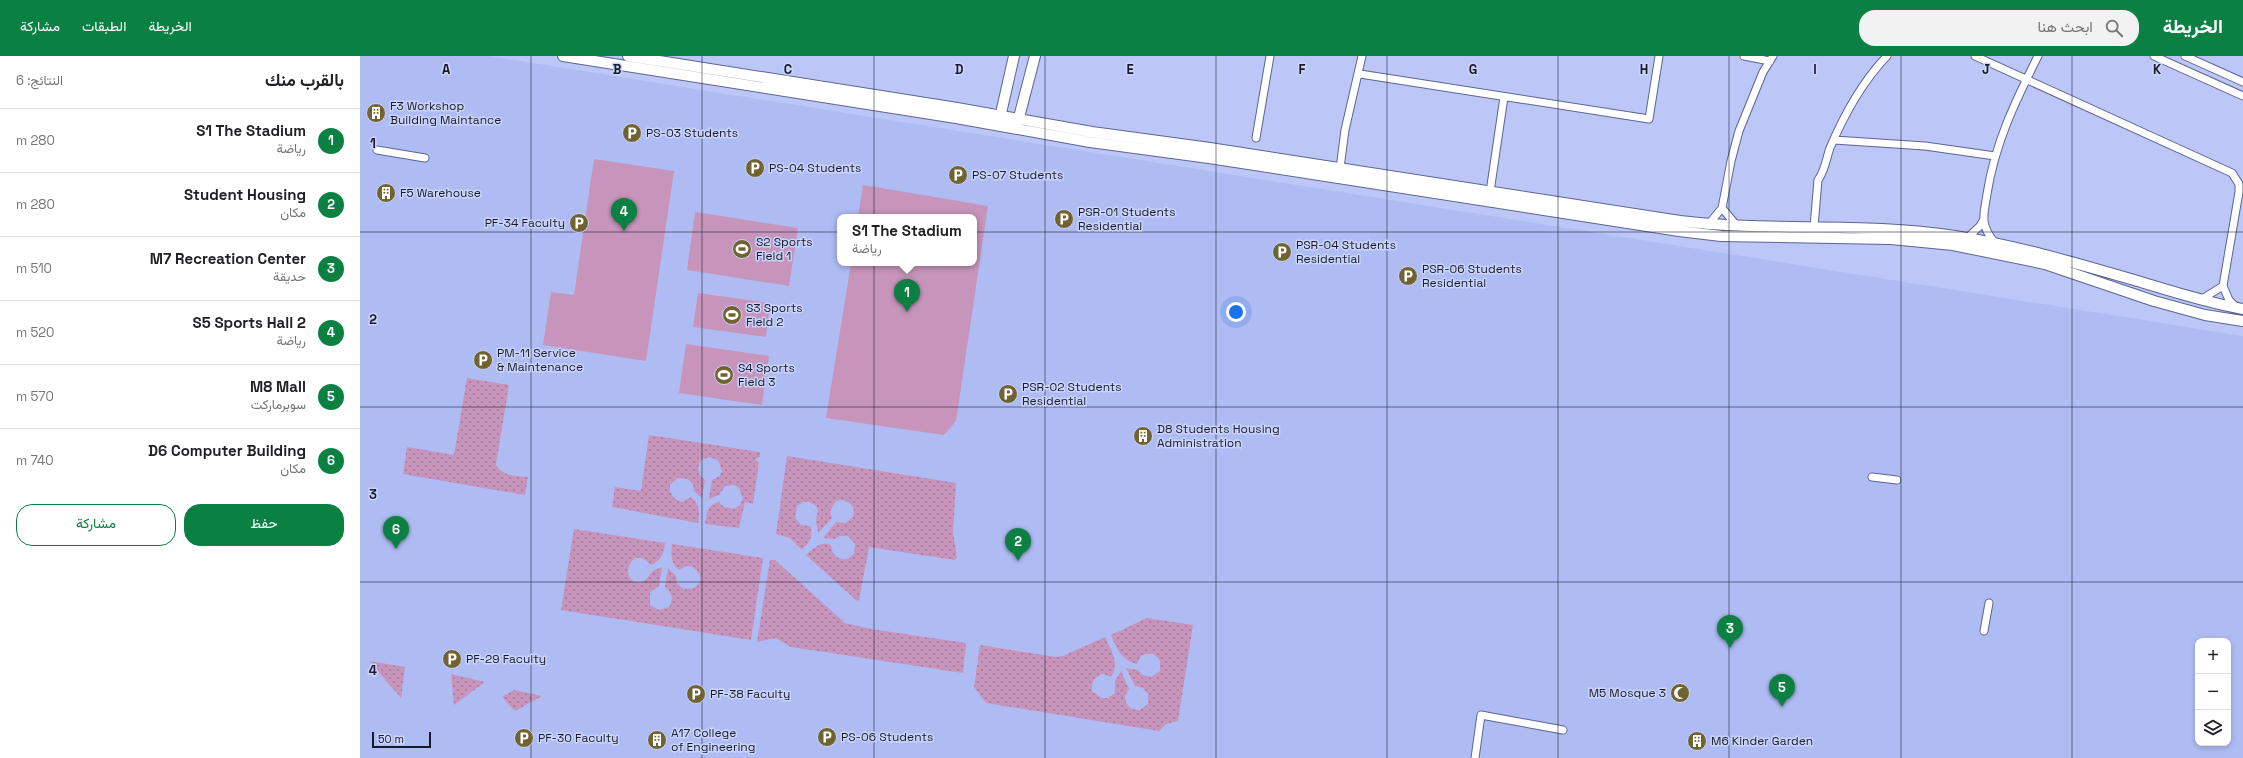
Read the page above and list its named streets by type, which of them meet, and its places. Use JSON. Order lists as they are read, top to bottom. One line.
{"places":{"building":["F3 Workshop Building Maintance","F5 Warehouse","D8 Students Housing Administration","A17 College of Engineering","M6 Kinder Garden"],"parking":["PS-03 Students","PS-04 Students","PS-07 Students","PSR-01 Students Residential","PF-34 Faculty","PSR-04 Students Residential","PSR-06 Students Residential","PM-11 Service & Maintenance","PSR-02 Students Residential","PF-29 Faculty","PF-38 Faculty","PS-06 Students","PF-30 Faculty"],"sports":["S2 Sports Field 1","S3 Sports Field 2","S4 Sports Field 3"],"mosque":["M5 Mosque 3"]},"scale_bar":"50 m","page":{"header":"الخريطة","search":"ابحث هنا","nav":["الخريطة","الطبقات","مشاركة"],"heading":["بالقرب منك","النتائج: 6"],"list":[{"mark":"1","name":"S1 The Stadium","note":"رياضة","value":"280 m"},{"mark":"2","name":"Student Housing","note":"مكان","value":"280 m"},{"mark":"3","name":"M7 Recreation Center","note":"حديقة","value":"510 m"},{"mark":"4","name":"S5 Sports Hall 2","note":"رياضة","value":"520 m"},{"mark":"5","name":"M8 Mall","note":"سوبرماركت","value":"570 m"},{"mark":"6","name":"D6 Computer Building","note":"مكان","value":"740 m"}],"pins":["4","1","6","2","3","5"],"popup":["S1 The Stadium","رياضة"],"buttons":["حفظ","مشاركة"],"map_buttons":["+","−"],"scale":"50 m"},"grid":{"columns":["A","B","C","D","E","F","G","H","I","J","K"],"rows":["1","2","3","4"]}}
